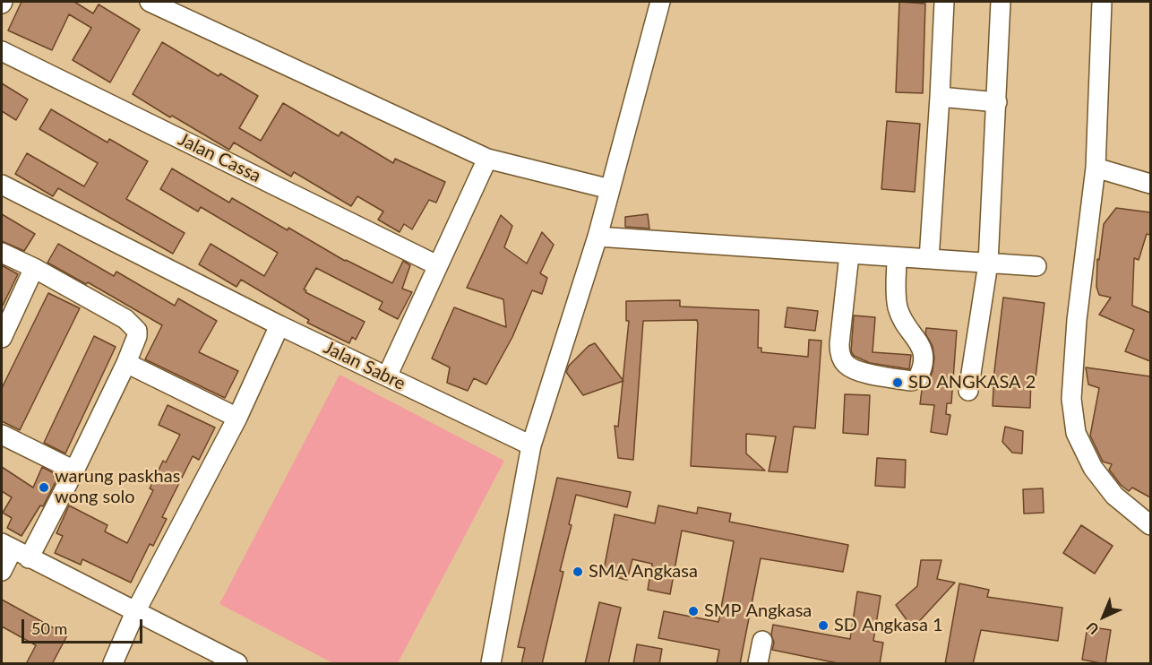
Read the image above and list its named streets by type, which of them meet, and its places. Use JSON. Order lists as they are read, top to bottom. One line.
{"streets":{"street":["Jalan Cassa","Jalan Sabre"]},"places":["SD ANGKASA 2","warung paskhas wong solo","SMA Angkasa","SMP Angkasa","SD Angkasa 1"],"scale_bar":"50 m","north":"bottom left"}
